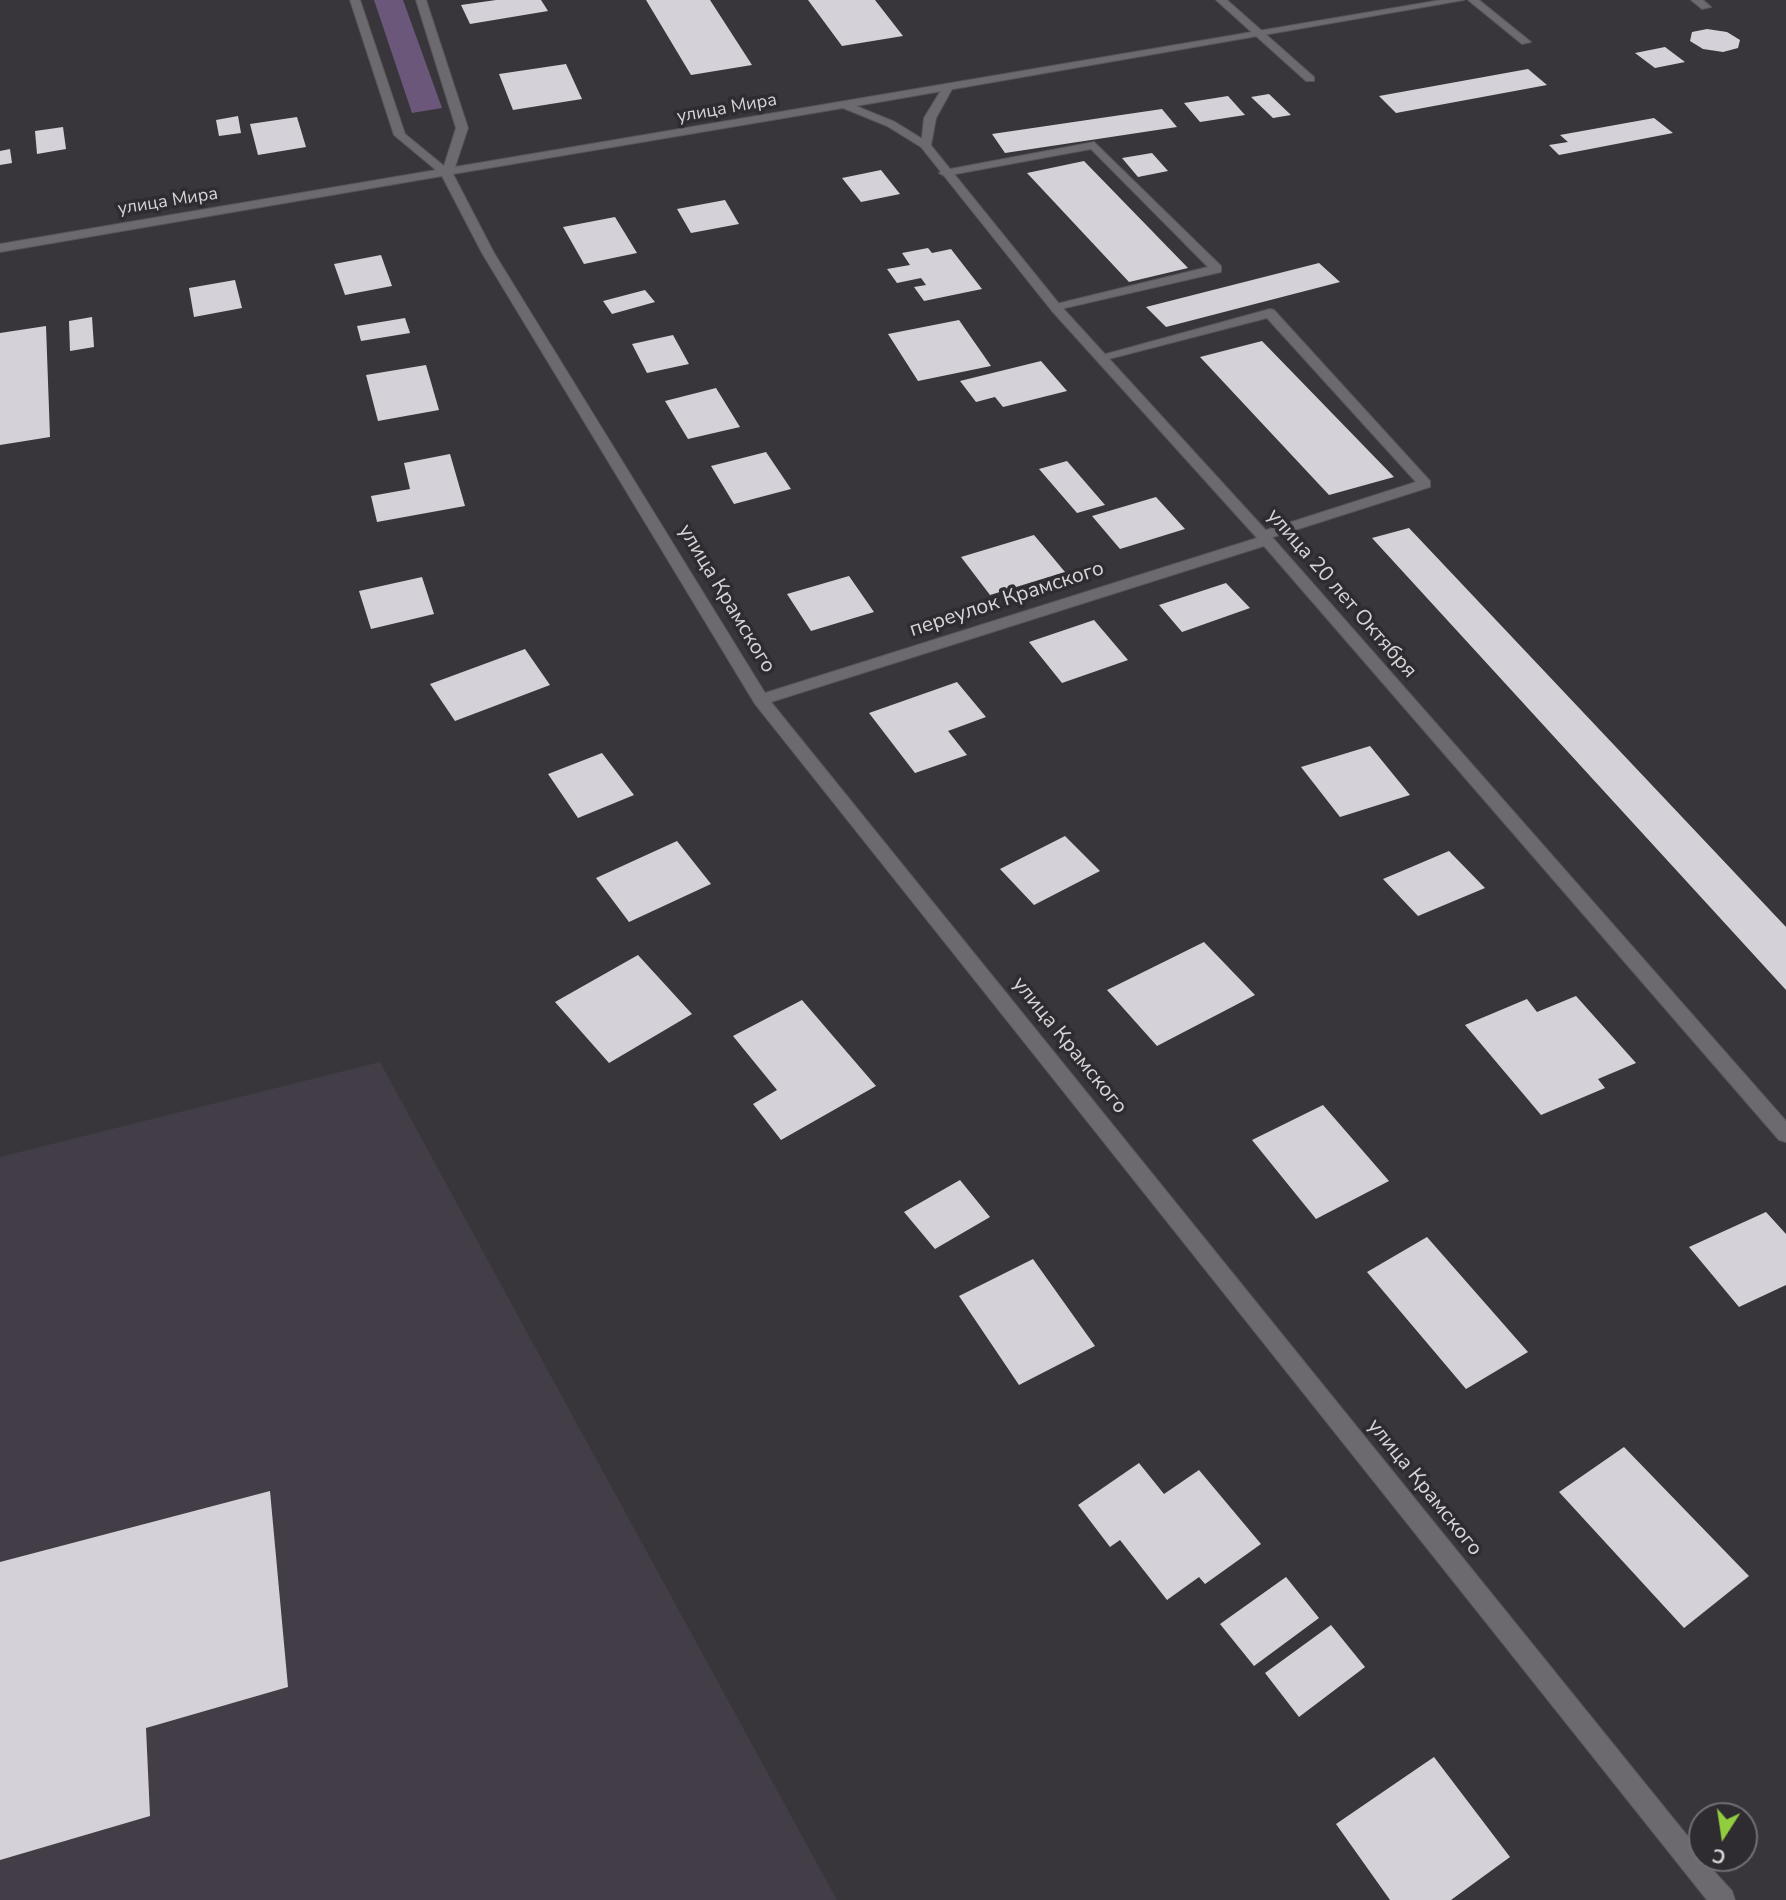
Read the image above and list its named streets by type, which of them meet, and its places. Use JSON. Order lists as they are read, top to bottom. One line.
{"streets":{"street":["улица Мира","улица 20 лет Октября","улица Крамского","переулок Крамского"]},"crossings":[["улица Мира","улица 20 лет Октября"],["улица Мира","улица Крамского"],["улица 20 лет Октября","переулок Крамского"],["улица Крамского","переулок Крамского"]],"north":"bottom"}
